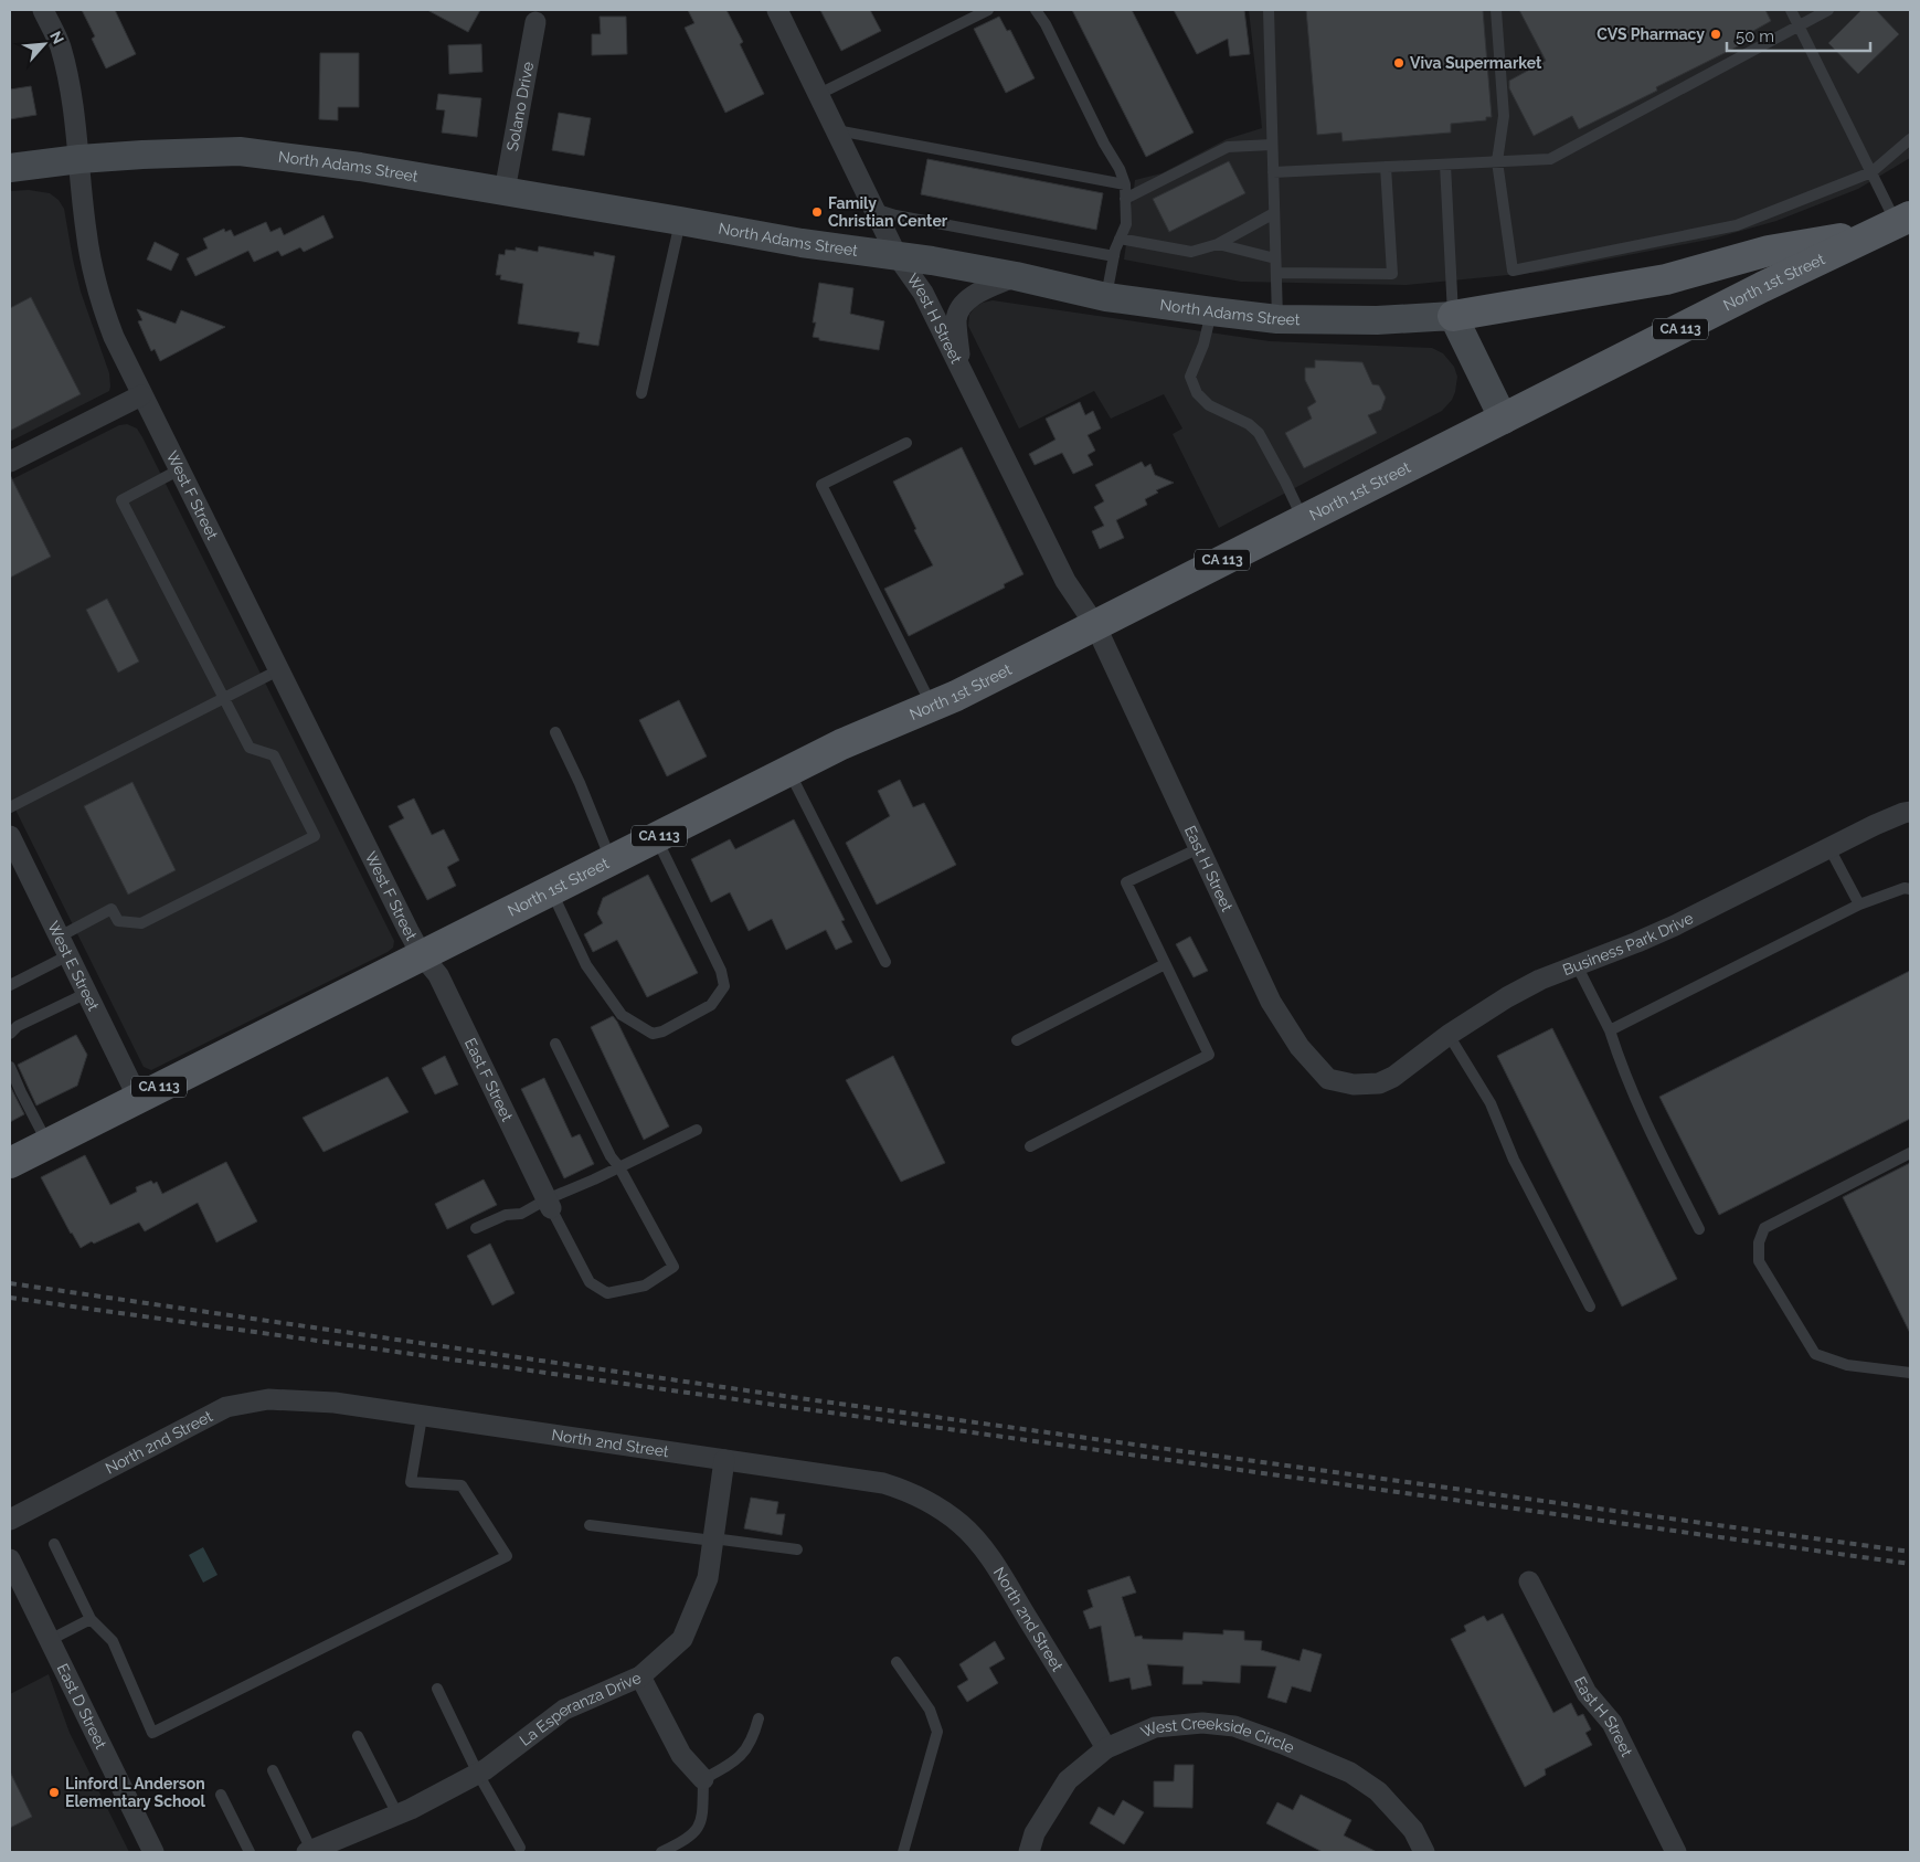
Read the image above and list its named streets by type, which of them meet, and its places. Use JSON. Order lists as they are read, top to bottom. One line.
{"streets":{"main road":["North 1st Street","CA 113"],"street":["Solano Drive","North Adams Street","West H Street","West F Street","East H Street","Business Park Drive","West E Street","East F Street","North 2nd Street","East D Street","La Esperanza Drive","West Creekside Circle"]},"crossings":[["Solano Drive","North Adams Street"],["North Adams Street","West H Street"],["North Adams Street","West F Street"],["North 1st Street","West H Street"],["North 1st Street","West F Street"],["North 1st Street","East H Street"],["North 1st Street","West E Street"],["North 1st Street","East F Street"],["West H Street","East H Street"],["West F Street","East F Street"],["East H Street","Business Park Drive"],["North 2nd Street","La Esperanza Drive"],["North 2nd Street","West Creekside Circle"]],"places":["CVS Pharmacy","Viva Supermarket","Family Christian Center","Linford L Anderson Elementary School"],"scale_bar":"50 m","north":"top right"}
